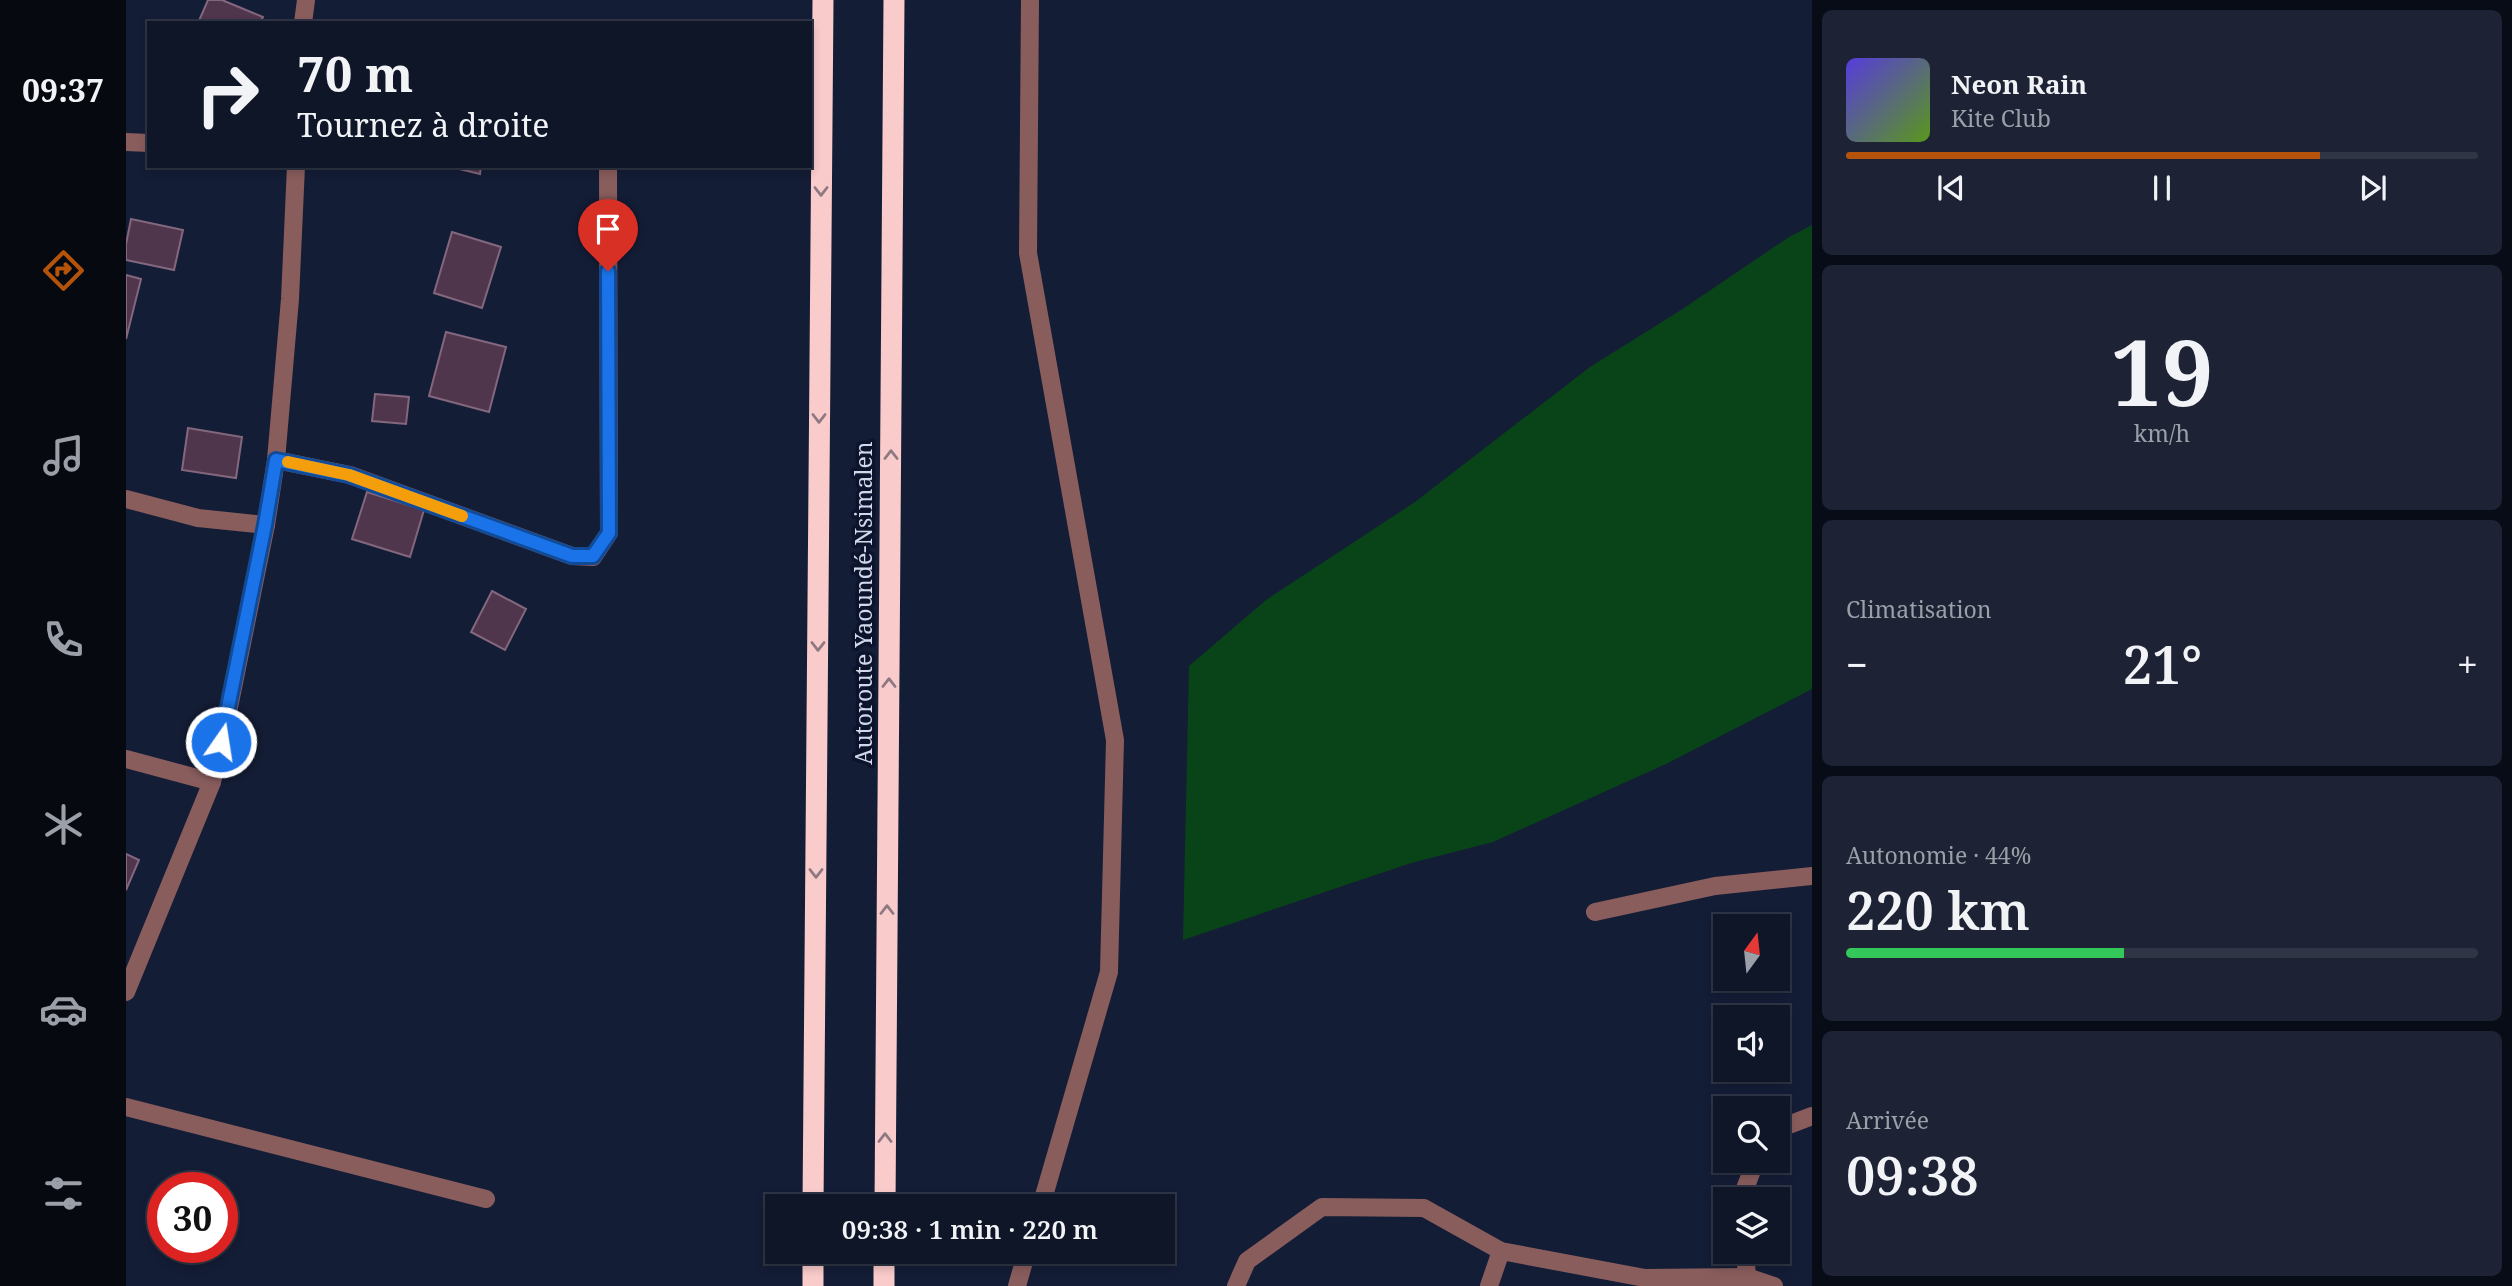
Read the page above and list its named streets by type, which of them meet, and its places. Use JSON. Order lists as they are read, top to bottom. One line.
{"streets":{"highway":["Autoroute Yaoundé-Nsimalen"]},"north":"top","page":{"tabs":"09:37","turn":["70 m","Tournez à droite"],"song":["Neon Rain","Kite Club"],"tile":[["19","km/h"],"Climatisation",["Autonomie · 44%","220 km"],["Arrivée","09:38"]],"heat":["−","21°","+"],"limit":"30","trip":"09:38 · 1 min · 220 m"}}
